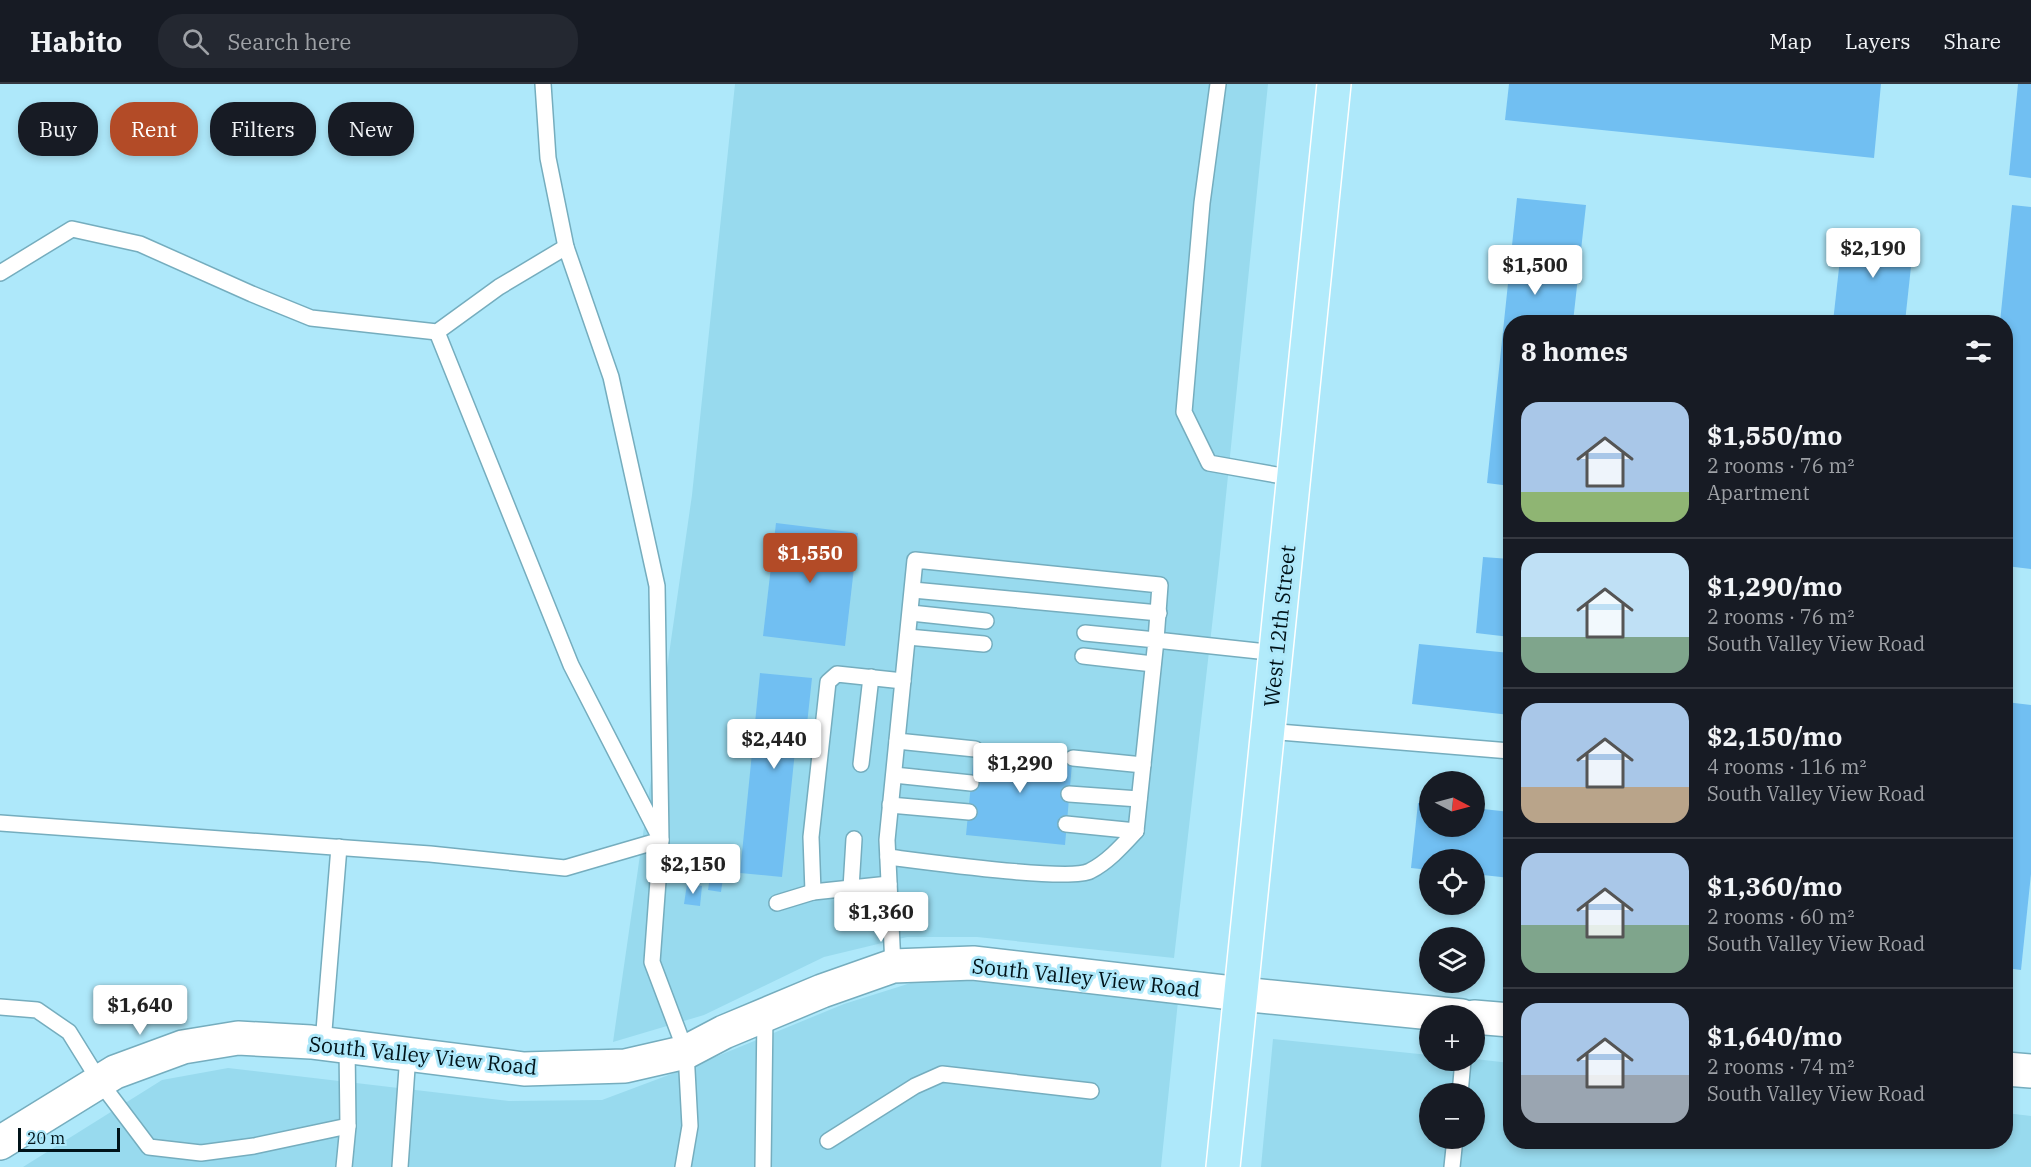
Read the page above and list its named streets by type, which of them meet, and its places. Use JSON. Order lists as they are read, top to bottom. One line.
{"streets":{"main road":["West 12th Street"],"street":["South Valley View Road"]},"crossings":[["West 12th Street","South Valley View Road"]],"scale_bar":"20 m","north":"right","page":{"header":"Habito","search":"Search here","nav":["Map","Layers","Share"],"chip":["Buy","Rent","Filters","New"],"price":["$2,190","$1,500","$1,550","$2,440","$1,290","$2,150","$1,360","$1,640"],"heading":"8 homes","list":[{"name":"$1,550/mo","note":"2 rooms · 76 m² · Apartment"},{"name":"$1,290/mo","note":"2 rooms · 76 m² · South Valley View Road"},{"name":"$2,150/mo","note":"4 rooms · 116 m² · South Valley View Road"},{"name":"$1,360/mo","note":"2 rooms · 60 m² · South Valley View Road"},{"name":"$1,640/mo","note":"2 rooms · 74 m² · South Valley View Road"}],"map_buttons":["+","−"],"scale":"20 m"}}
